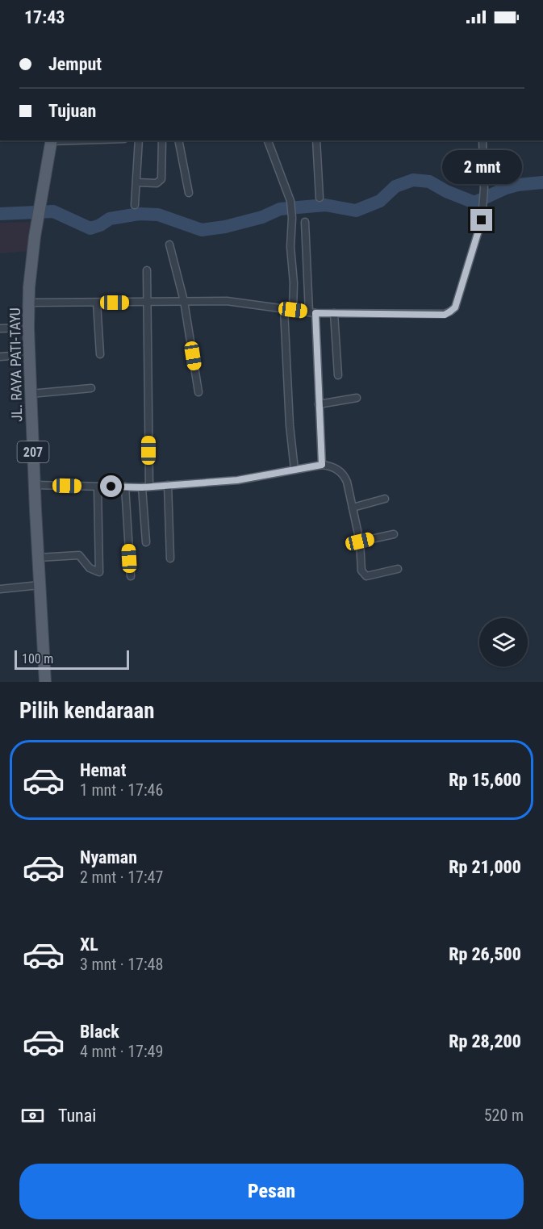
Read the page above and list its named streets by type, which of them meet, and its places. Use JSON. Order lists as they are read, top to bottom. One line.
{"streets":{"main road":["JL. RAYA PATI-TAYU","207"]},"scale_bar":"100 m","page":{"status":"17:43","banner":["Jemput","Tujuan"],"bubble":"2 mnt","scale":"100 m","heading":"Pilih kendaraan","list":[{"name":"Hemat","note":"1 mnt · 17:46","value":"Rp 15,600"},{"name":"Nyaman","note":"2 mnt · 17:47","value":"Rp 21,000"},{"name":"XL","note":"3 mnt · 17:48","value":"Rp 26,500"},{"name":"Black","note":"4 mnt · 17:49","value":"Rp 28,200"}],"pay":["Tunai","520 m"],"buttons":"Pesan"}}
